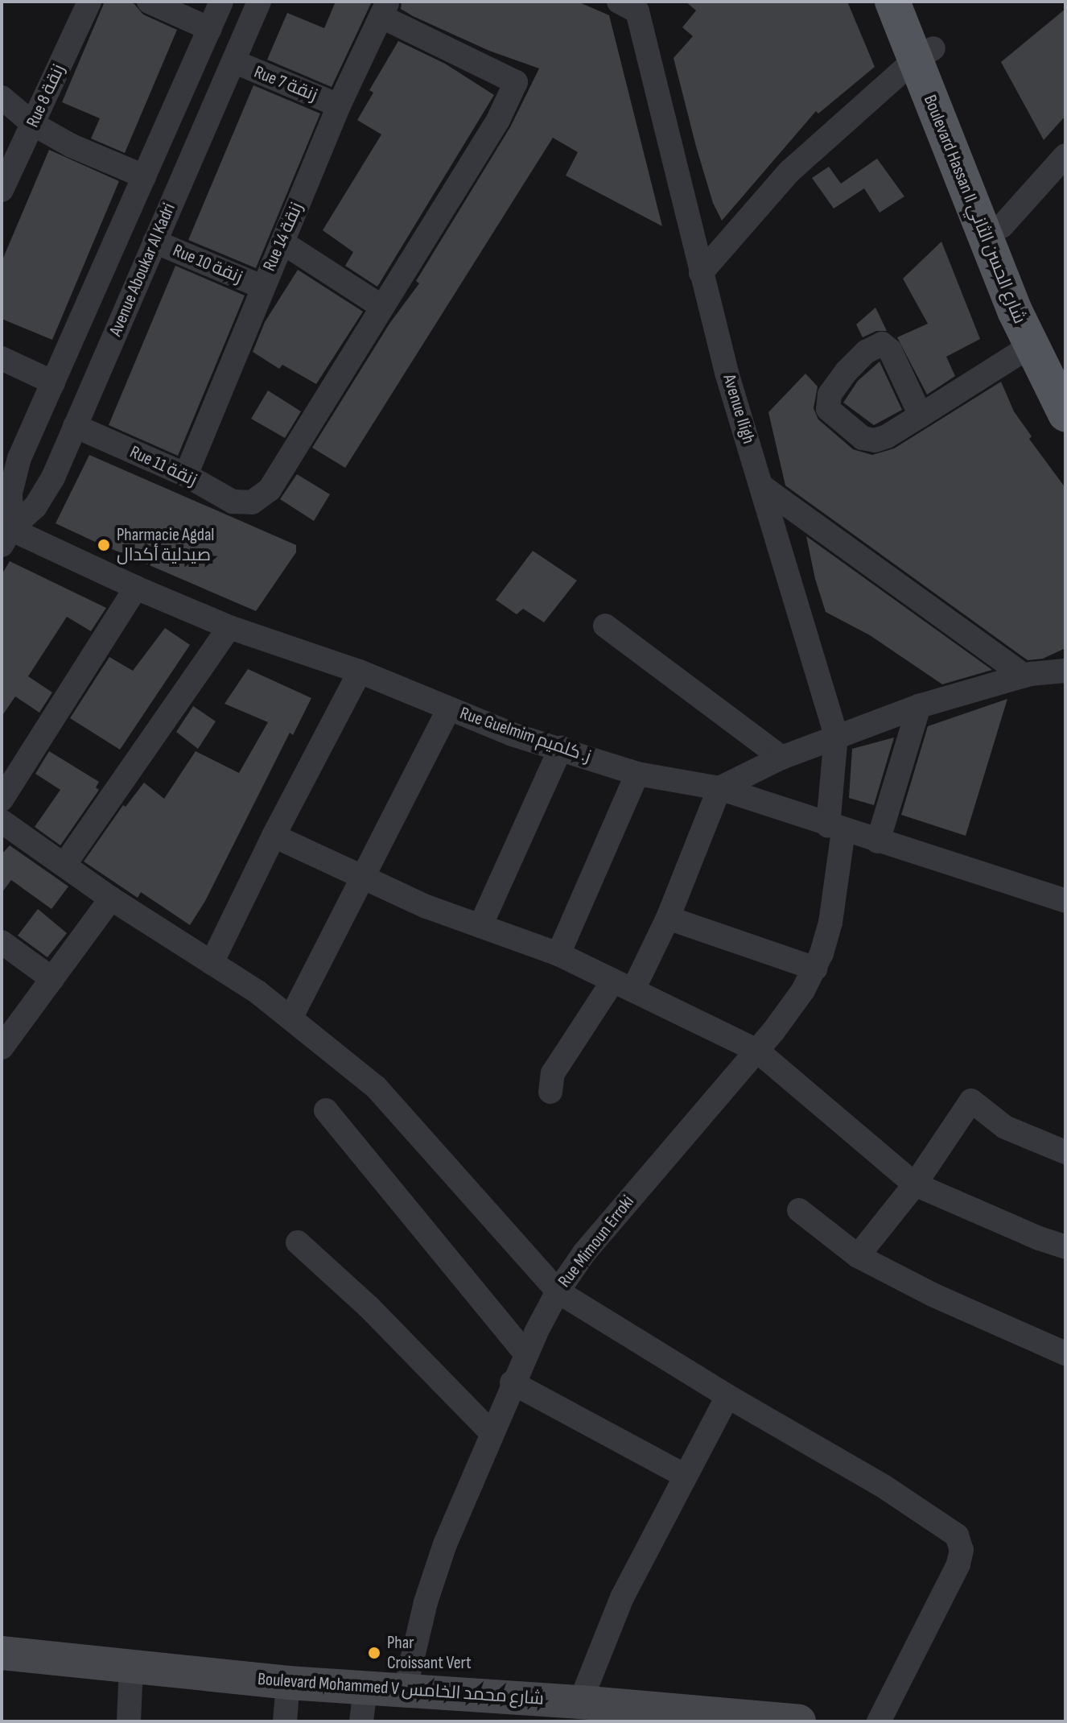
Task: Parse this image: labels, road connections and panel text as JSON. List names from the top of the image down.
{
  "streets": {
    "main road": ["Boulevard Hassan II شارع الحسن الثاني", "Boulevard Mohammed V شارع محمد الخامس"],
    "street": [
      "Rue 7 زنقة",
      "Rue 8 زنقة",
      "Rue 14 زنقة",
      "Rue 10 زنقة",
      "Avenue Aboukar Al Kadri",
      "Avenue Iligh",
      "Rue 11 زنقة",
      "Rue Guelmim ز. كلميم",
      "Rue Mimoun Erroki"
    ]
  },
  "crossings": [
    ["Rue 7 زنقة", "Rue 14 زنقة"],
    ["Rue 7 زنقة", "Avenue Aboukar Al Kadri"],
    ["Rue 14 زنقة", "Rue 10 زنقة"],
    ["Rue 14 زنقة", "Rue 11 زنقة"],
    ["Rue 10 زنقة", "Avenue Aboukar Al Kadri"],
    ["Avenue Aboukar Al Kadri", "Rue 11 زنقة"],
    ["Avenue Aboukar Al Kadri", "Rue Guelmim ز. كلميم"],
    ["Avenue Iligh", "Rue Guelmim ز. كلميم"],
    ["Avenue Iligh", "Rue Mimoun Erroki"],
    ["Rue Guelmim ز. كلميم", "Rue Mimoun Erroki"],
    ["Rue Mimoun Erroki", "Boulevard Mohammed V شارع محمد الخامس"]
  ],
  "places": ["Pharmacie Agdal صيدلية أكدال", "Phar Croissant Vert"]
}
